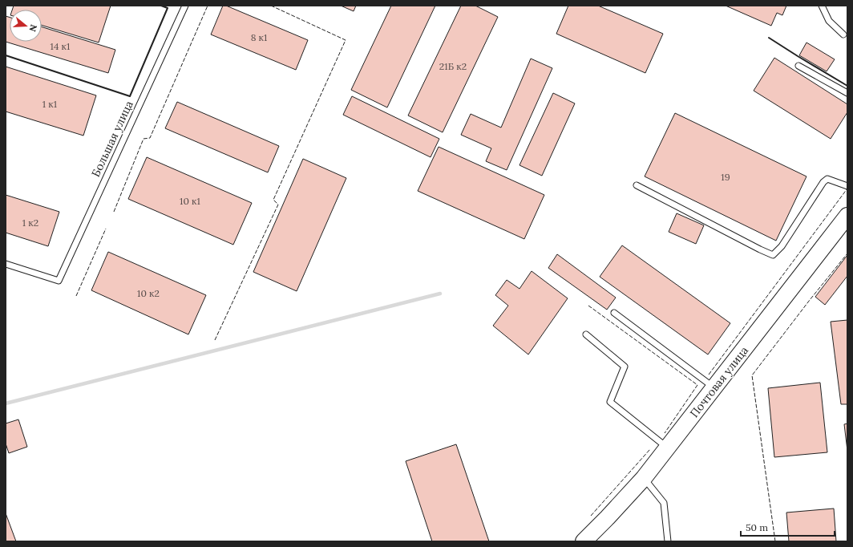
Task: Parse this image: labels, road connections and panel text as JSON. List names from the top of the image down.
{
  "streets": {
    "street": ["Почтовая улица"],
    "lane": ["Большая улица"]
  },
  "house_numbers": [
    "8 к1",
    "14 к1",
    "21Б к2",
    "1 к1",
    "19",
    "10 к1",
    "1 к2",
    "10 к2"
  ],
  "scale_bar": "50 m",
  "north": "right"
}
